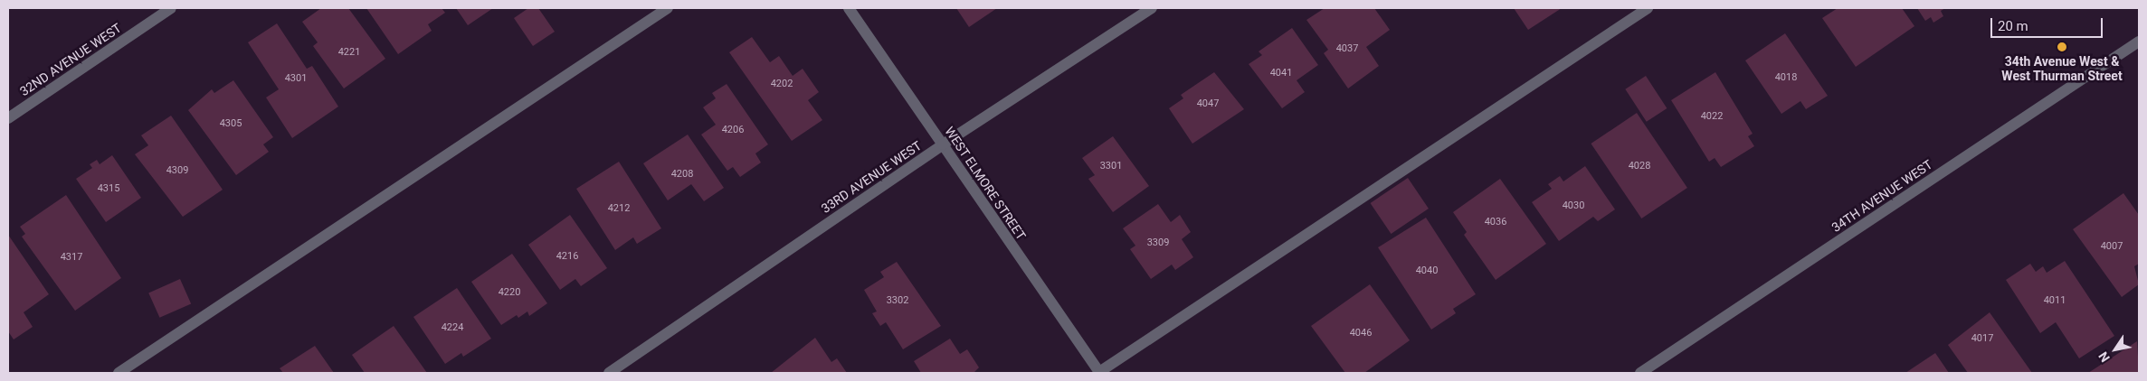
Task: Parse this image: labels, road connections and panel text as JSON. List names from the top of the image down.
{
  "streets": {
    "street": [
      "32ND AVENUE WEST",
      "33RD AVENUE WEST",
      "WEST ELMORE STREET",
      "34TH AVENUE WEST"
    ]
  },
  "crossings": [
    ["33RD AVENUE WEST", "WEST ELMORE STREET"]
  ],
  "places": ["34th Avenue West & West Thurman Street"],
  "house_numbers": [
    "4037",
    "4221",
    "4041",
    "4018",
    "4301",
    "4202",
    "4047",
    "4022",
    "4305",
    "4206",
    "3301",
    "4028",
    "4309",
    "4208",
    "4315",
    "4030",
    "4212",
    "4036",
    "3309",
    "4007",
    "4216",
    "4317",
    "4040",
    "4220",
    "3302",
    "4011",
    "4224",
    "4046",
    "4017"
  ],
  "scale_bar": "20 m",
  "north": "bottom left"
}
